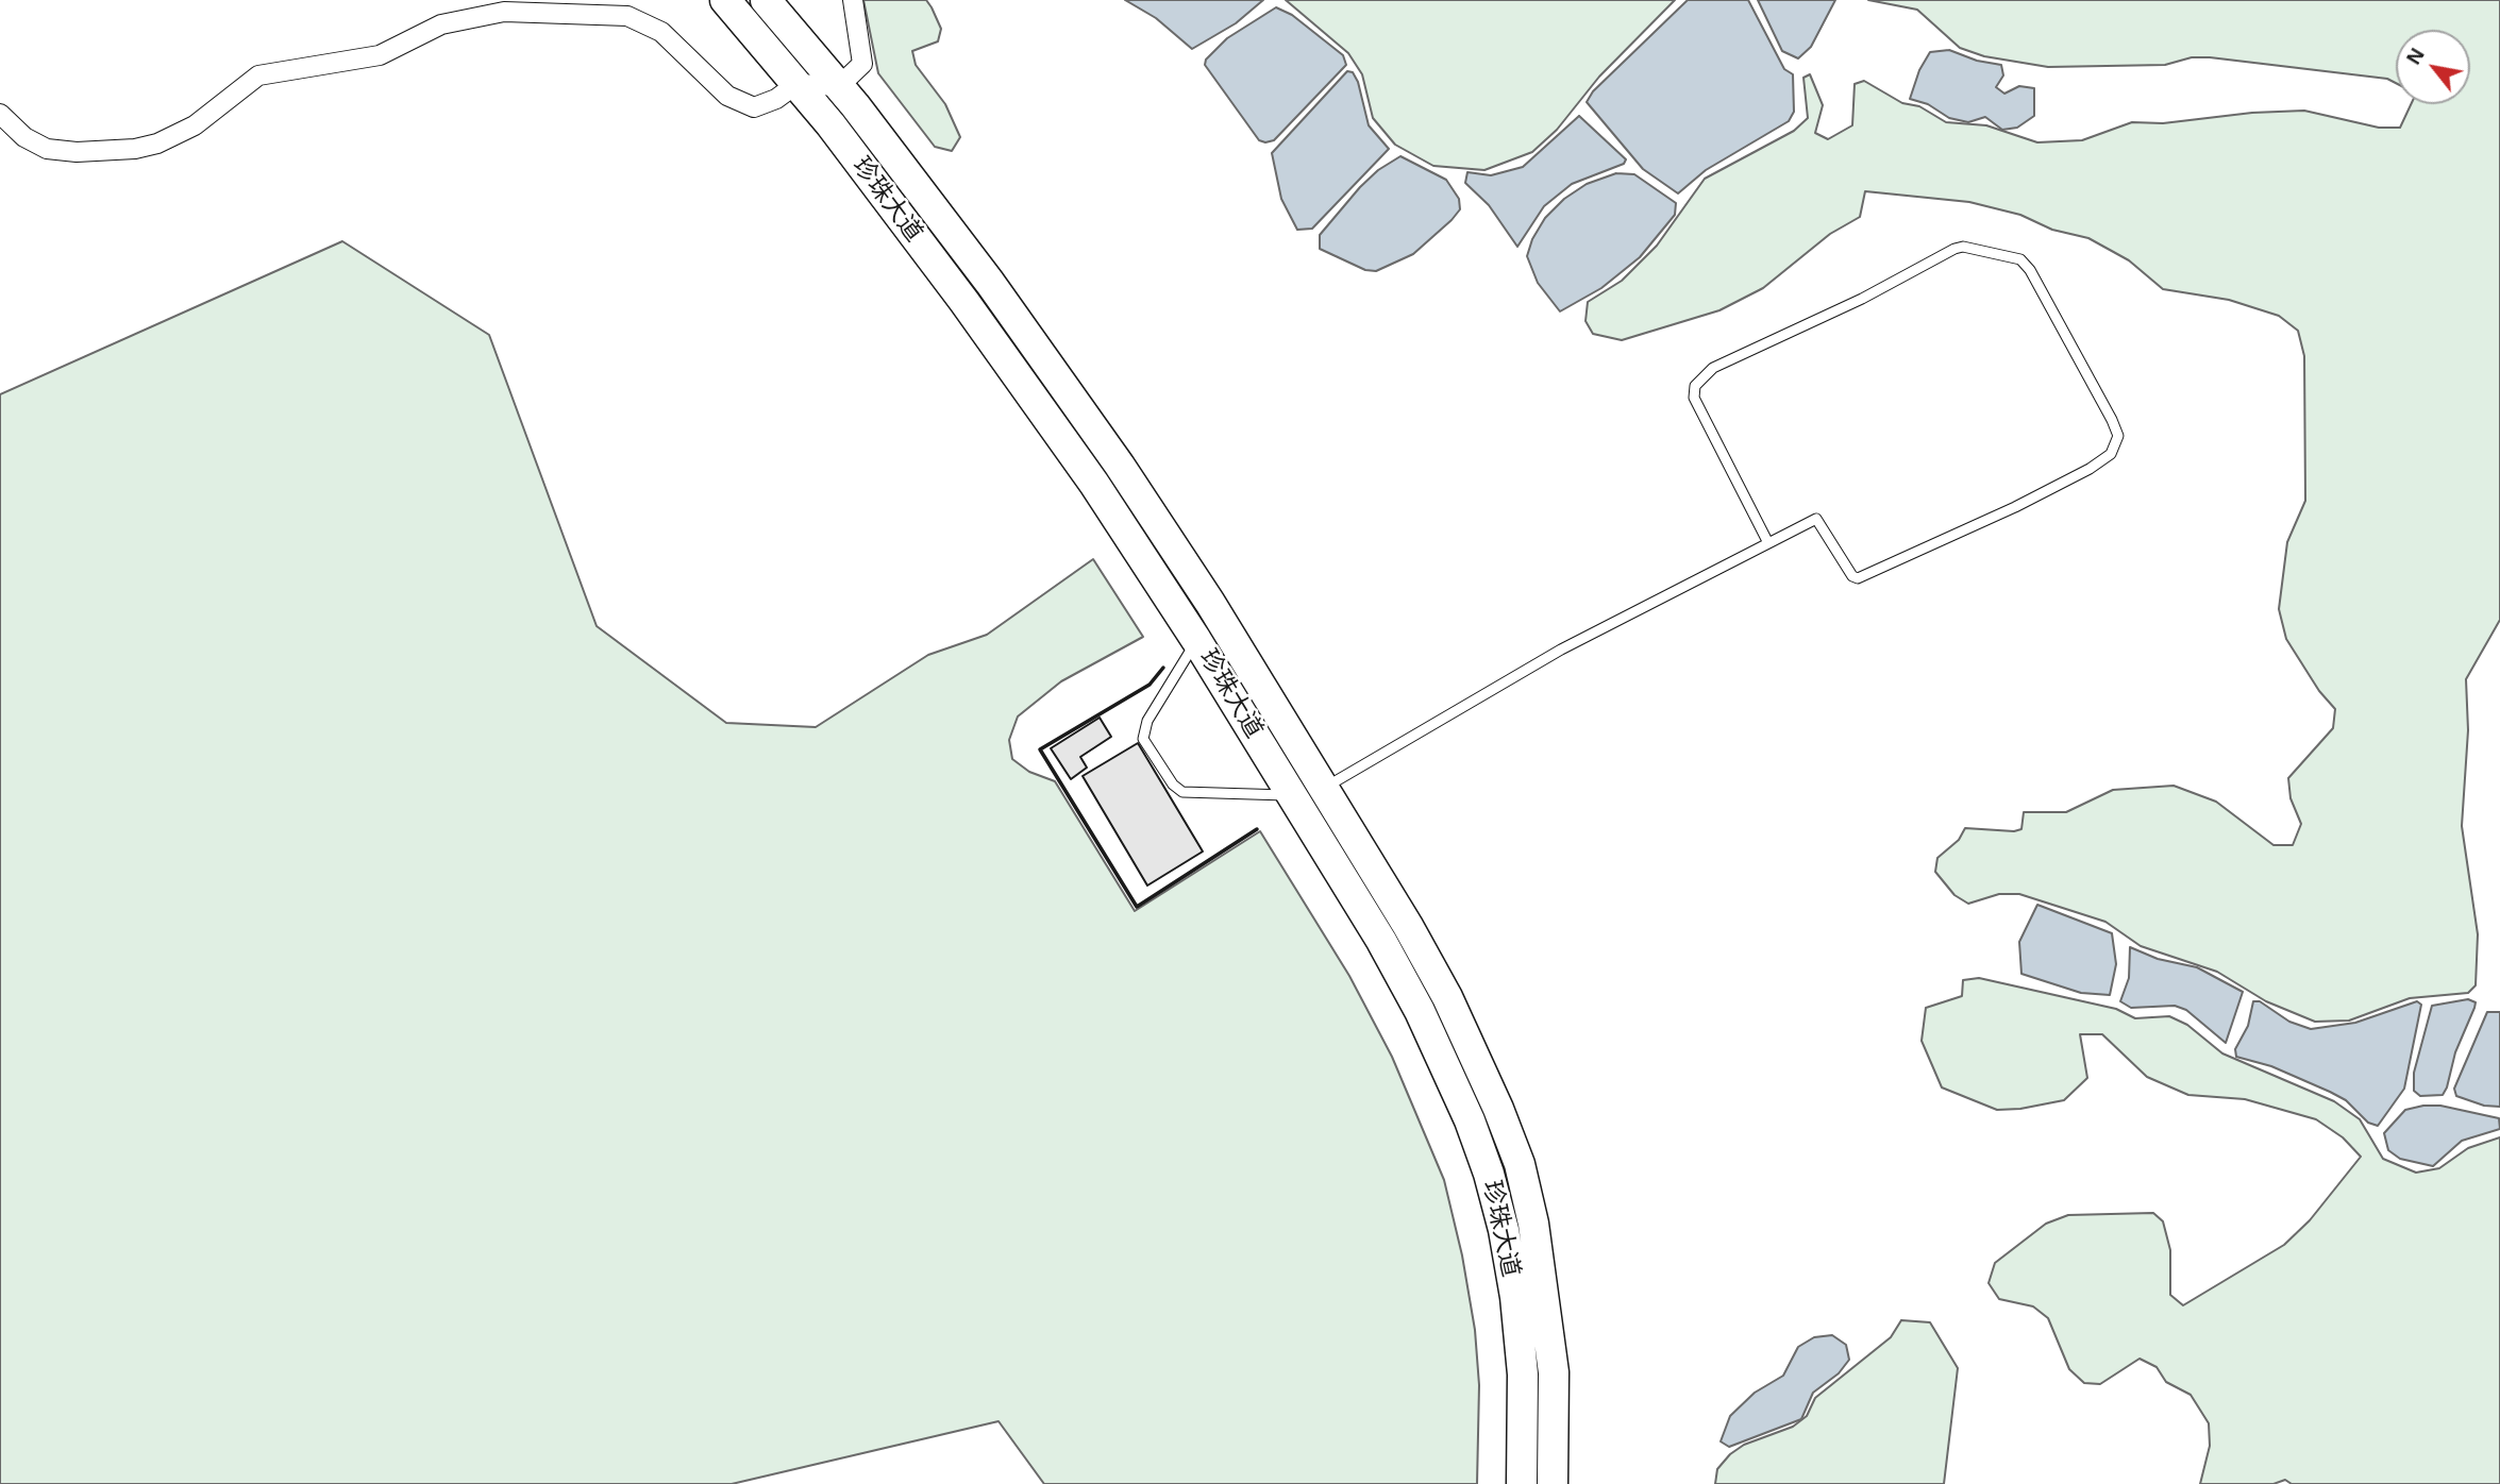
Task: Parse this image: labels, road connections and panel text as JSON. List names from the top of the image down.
{
  "streets": {
    "highway": ["珍珠大道"]
  },
  "north": "top left"
}
